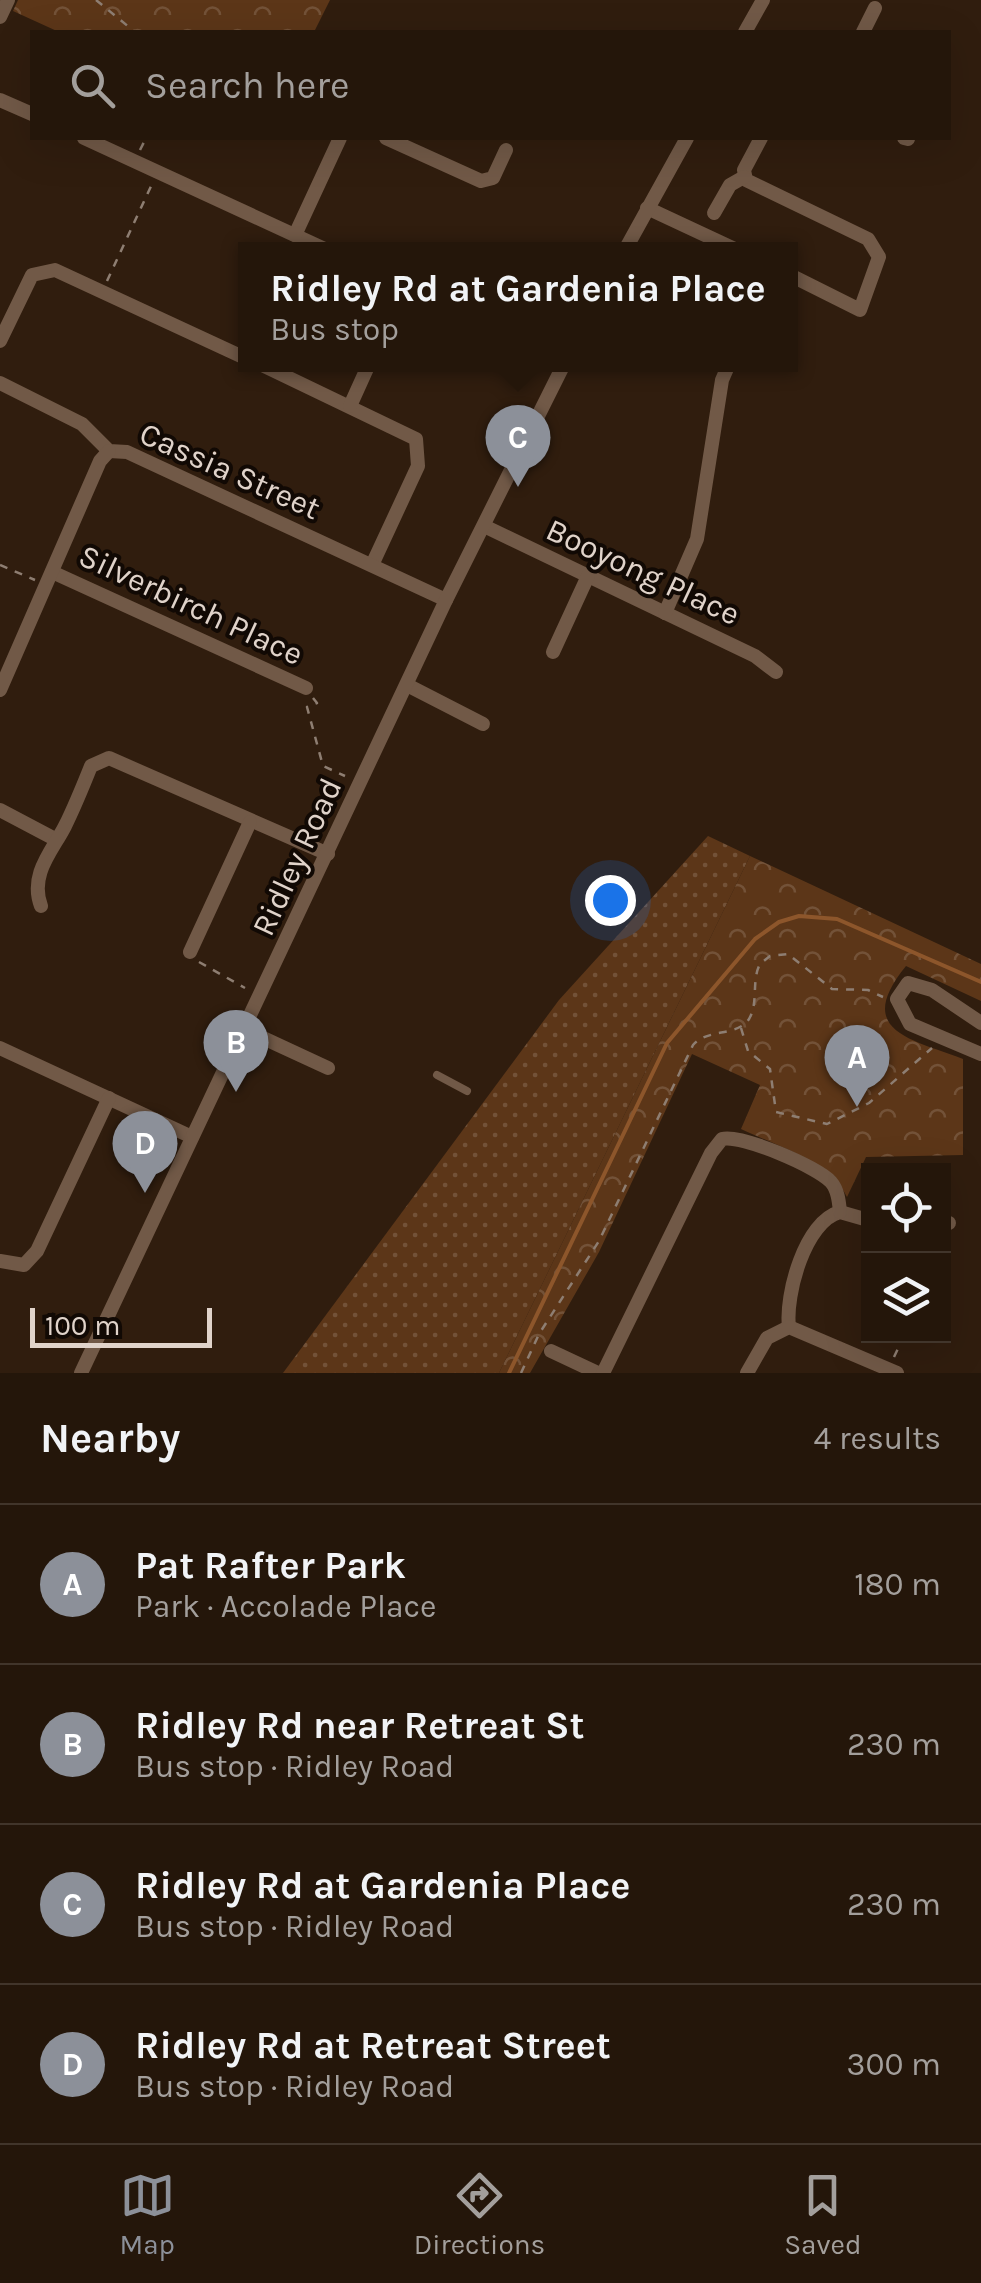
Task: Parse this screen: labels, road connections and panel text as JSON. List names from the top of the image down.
{
  "streets": {
    "street": [
      "Cassia Street",
      "Booyong Place",
      "Silverbirch Place",
      "Ridley Road"
    ]
  },
  "crossings": [
    ["Cassia Street", "Ridley Road"],
    ["Booyong Place", "Ridley Road"]
  ],
  "scale_bar": "100 m",
  "page": {
    "search": "Search here",
    "popup": ["Ridley Rd at Gardenia Place", "Bus stop"],
    "pins": [
      "C",
      "B",
      "A",
      "D"
    ],
    "scale": "100 m",
    "heading": ["Nearby", "4 results"],
    "list": [
      {
        "mark": "A",
        "name": "Pat Rafter Park",
        "note": "Park · Accolade Place",
        "value": "180 m"
      },
      {
        "mark": "B",
        "name": "Ridley Rd near Retreat St",
        "note": "Bus stop · Ridley Road",
        "value": "230 m"
      },
      {
        "mark": "C",
        "name": "Ridley Rd at Gardenia Place",
        "note": "Bus stop · Ridley Road",
        "value": "230 m"
      },
      {
        "mark": "D",
        "name": "Ridley Rd at Retreat Street",
        "note": "Bus stop · Ridley Road",
        "value": "300 m"
      }
    ],
    "nav": ["Map", "Directions", "Saved"]
  }
}
